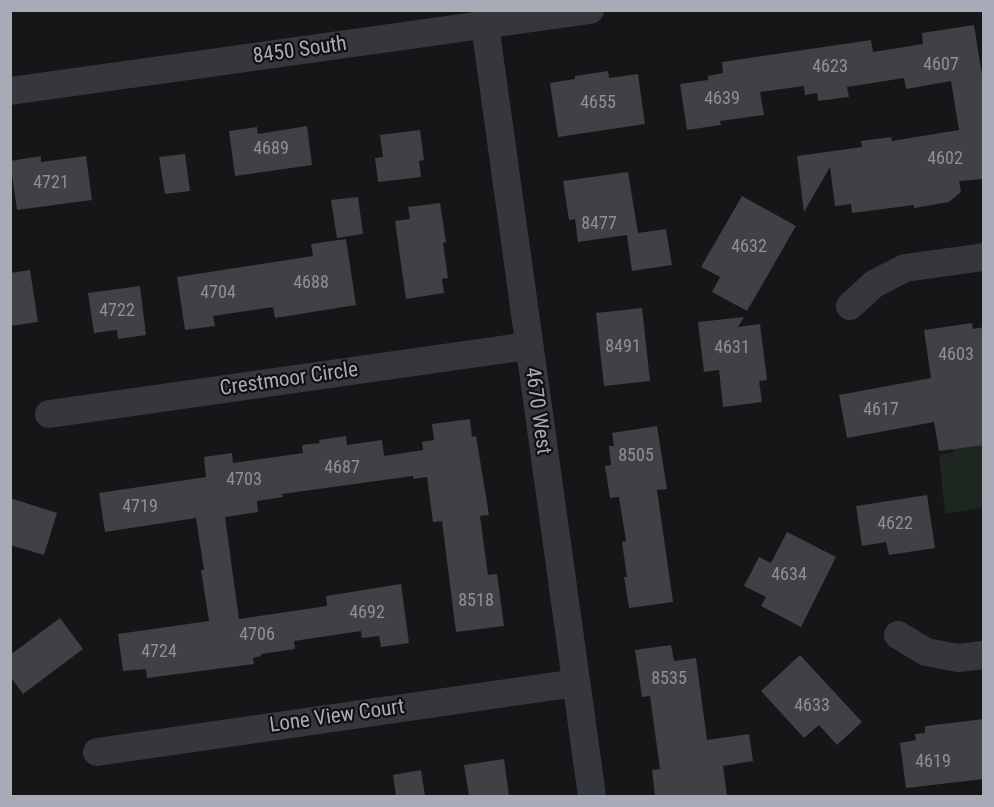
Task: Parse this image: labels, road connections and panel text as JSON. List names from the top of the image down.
{
  "streets": {
    "street": [
      "8450 South",
      "Crestmoor Circle",
      "4670 West",
      "Lone View Court"
    ]
  },
  "crossings": [
    ["8450 South", "4670 West"],
    ["Crestmoor Circle", "4670 West"],
    ["4670 West", "Lone View Court"]
  ],
  "house_numbers": [
    "4607",
    "4623",
    "4639",
    "4655",
    "4689",
    "4602",
    "4721",
    "8477",
    "4632",
    "4688",
    "4704",
    "4722",
    "8491",
    "4631",
    "4603",
    "4617",
    "8505",
    "4687",
    "4703",
    "4719",
    "4622",
    "4634",
    "8518",
    "4692",
    "4706",
    "4724",
    "8535",
    "4633",
    "4619"
  ]
}
